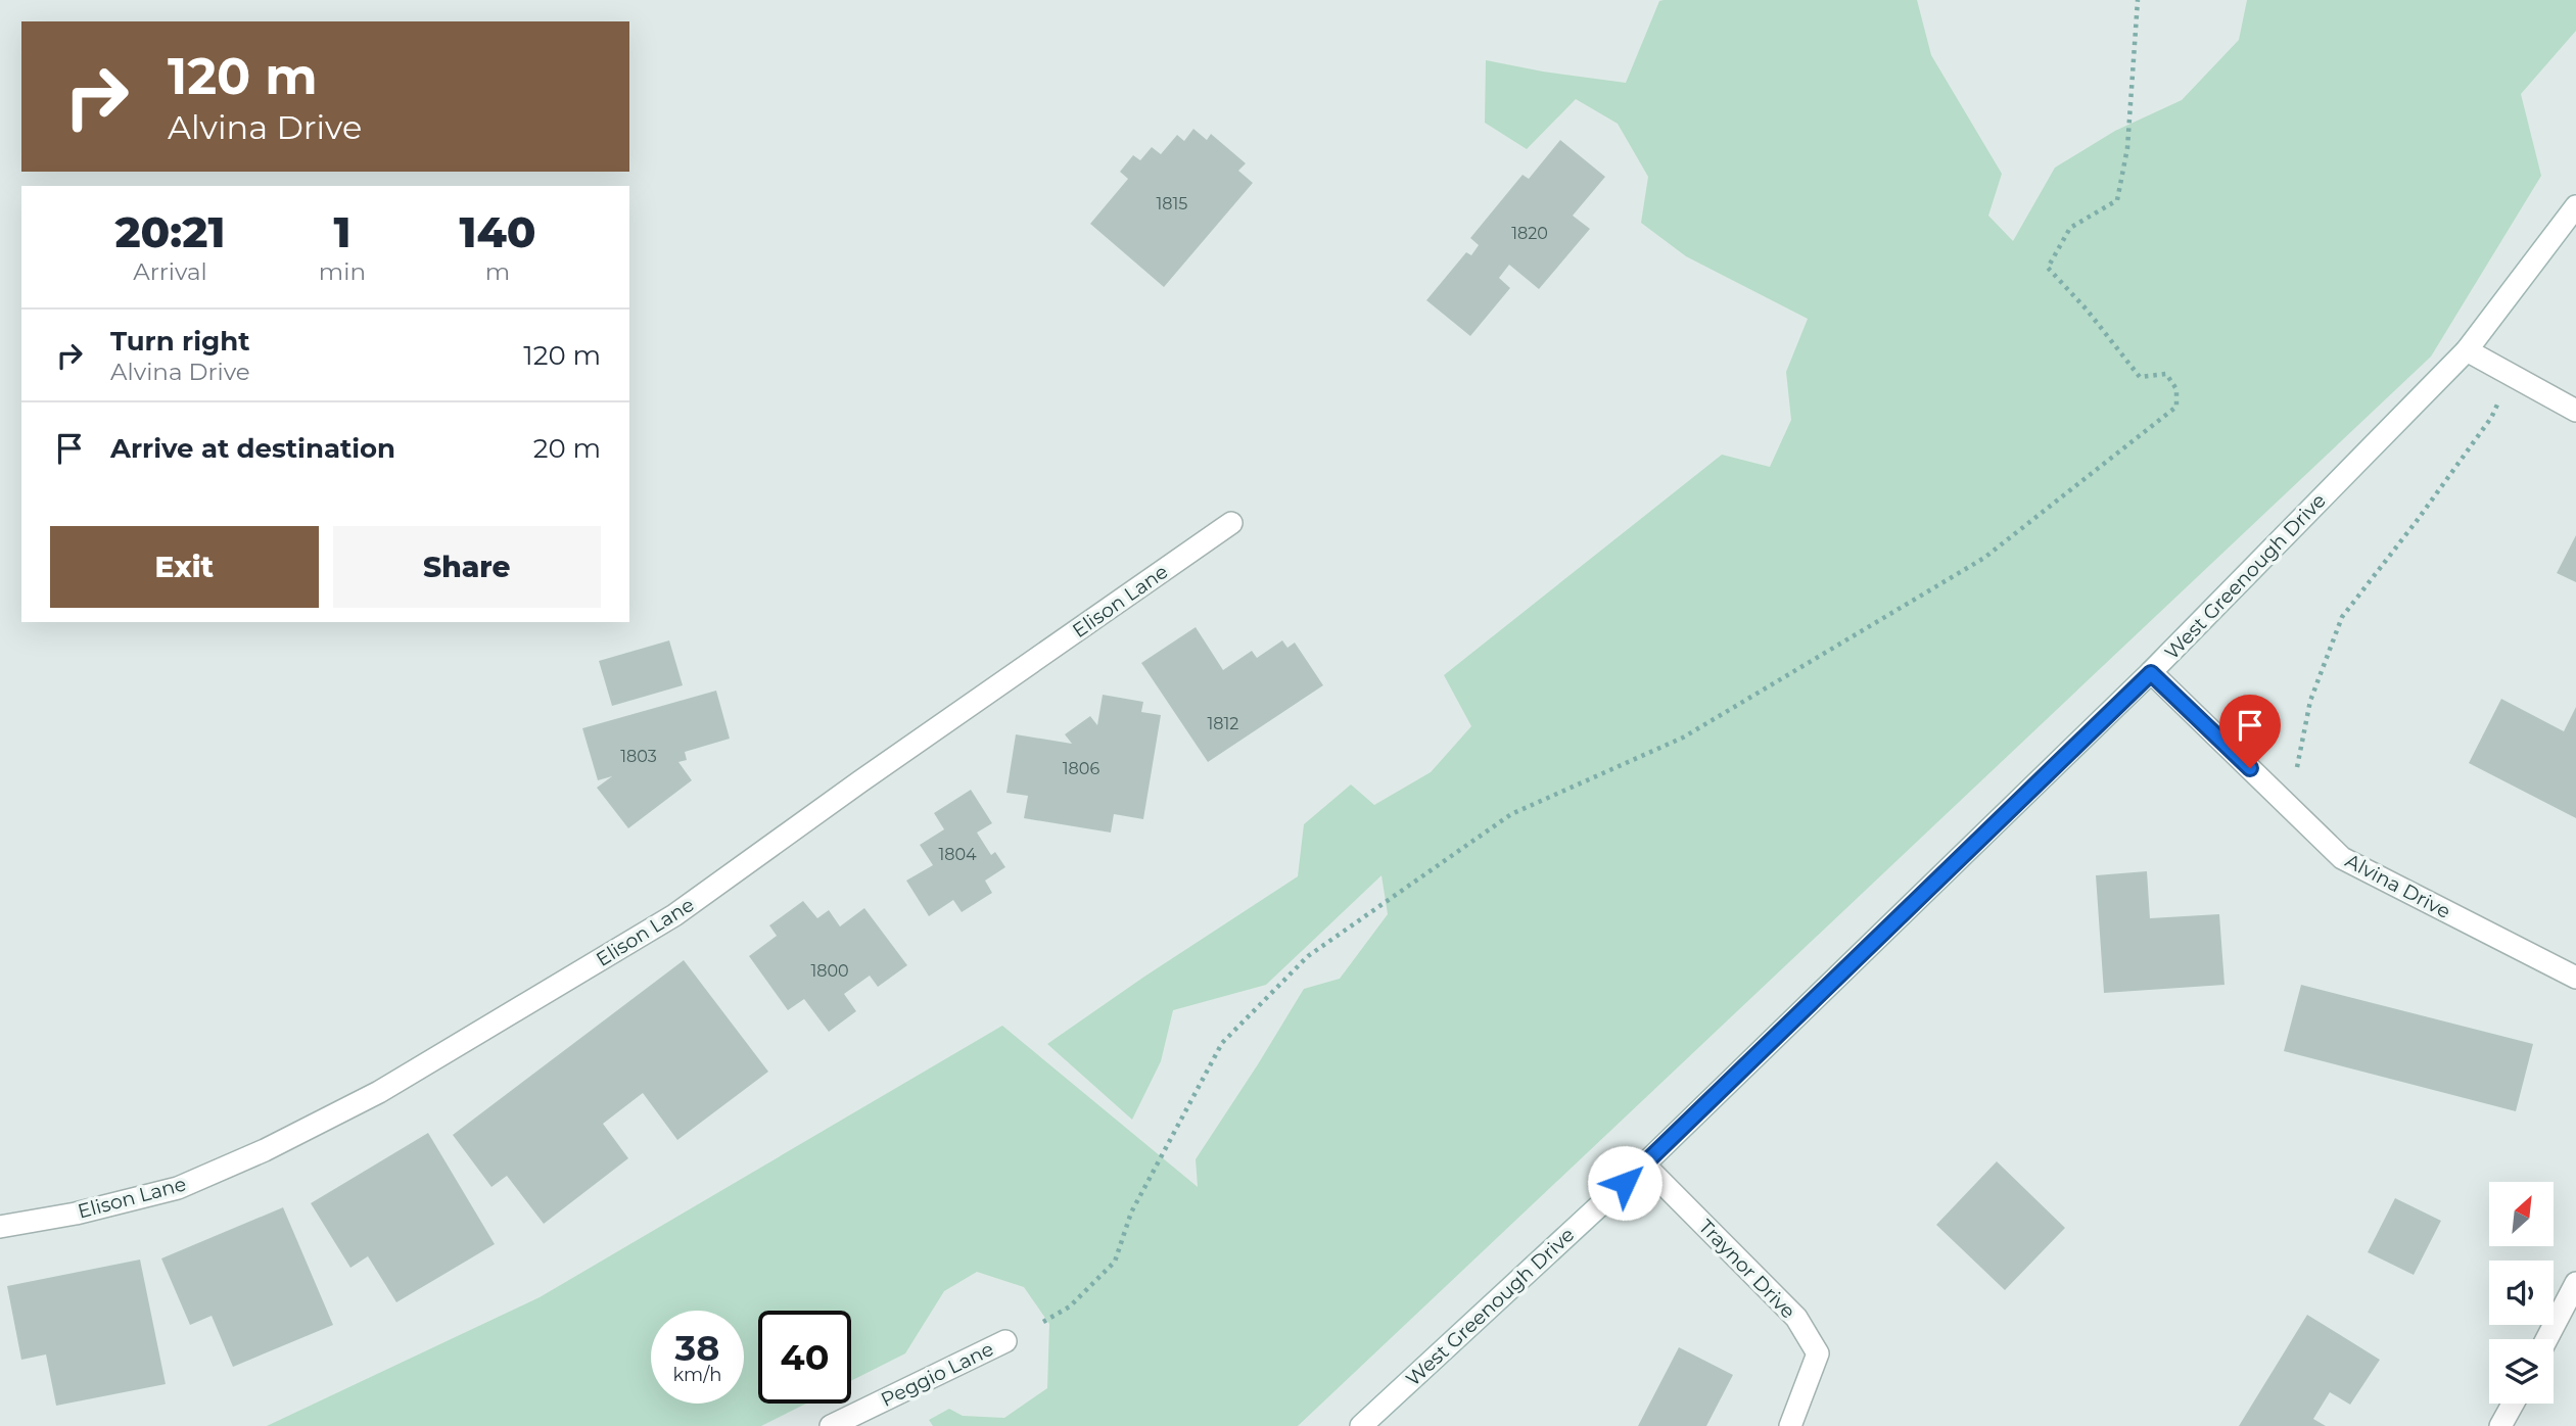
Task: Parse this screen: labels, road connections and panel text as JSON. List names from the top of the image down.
{
  "streets": {
    "street": [
      "West Greenough Drive",
      "Elison Lane",
      "Alvina Drive",
      "Traynor Drive",
      "Peggio Lane"
    ]
  },
  "crossings": [
    ["West Greenough Drive", "Alvina Drive"],
    ["West Greenough Drive", "Traynor Drive"]
  ],
  "house_numbers": [
    "1815",
    "1820",
    "1812",
    "1803",
    "1806",
    "1804",
    "1800"
  ],
  "north": "top right",
  "page": {
    "turn": ["120 m", "Alvina Drive"],
    "eta": [
      "20:21",
      "Arrival",
      "1",
      "min",
      "140",
      "m"
    ],
    "list": [
      {
        "name": "Turn right",
        "note": "Alvina Drive",
        "value": "120 m"
      },
      {
        "name": "Arrive at destination",
        "value": "20 m"
      }
    ],
    "buttons": ["Exit", "Share"],
    "speed": "38 km/h",
    "limit": "40"
  }
}
